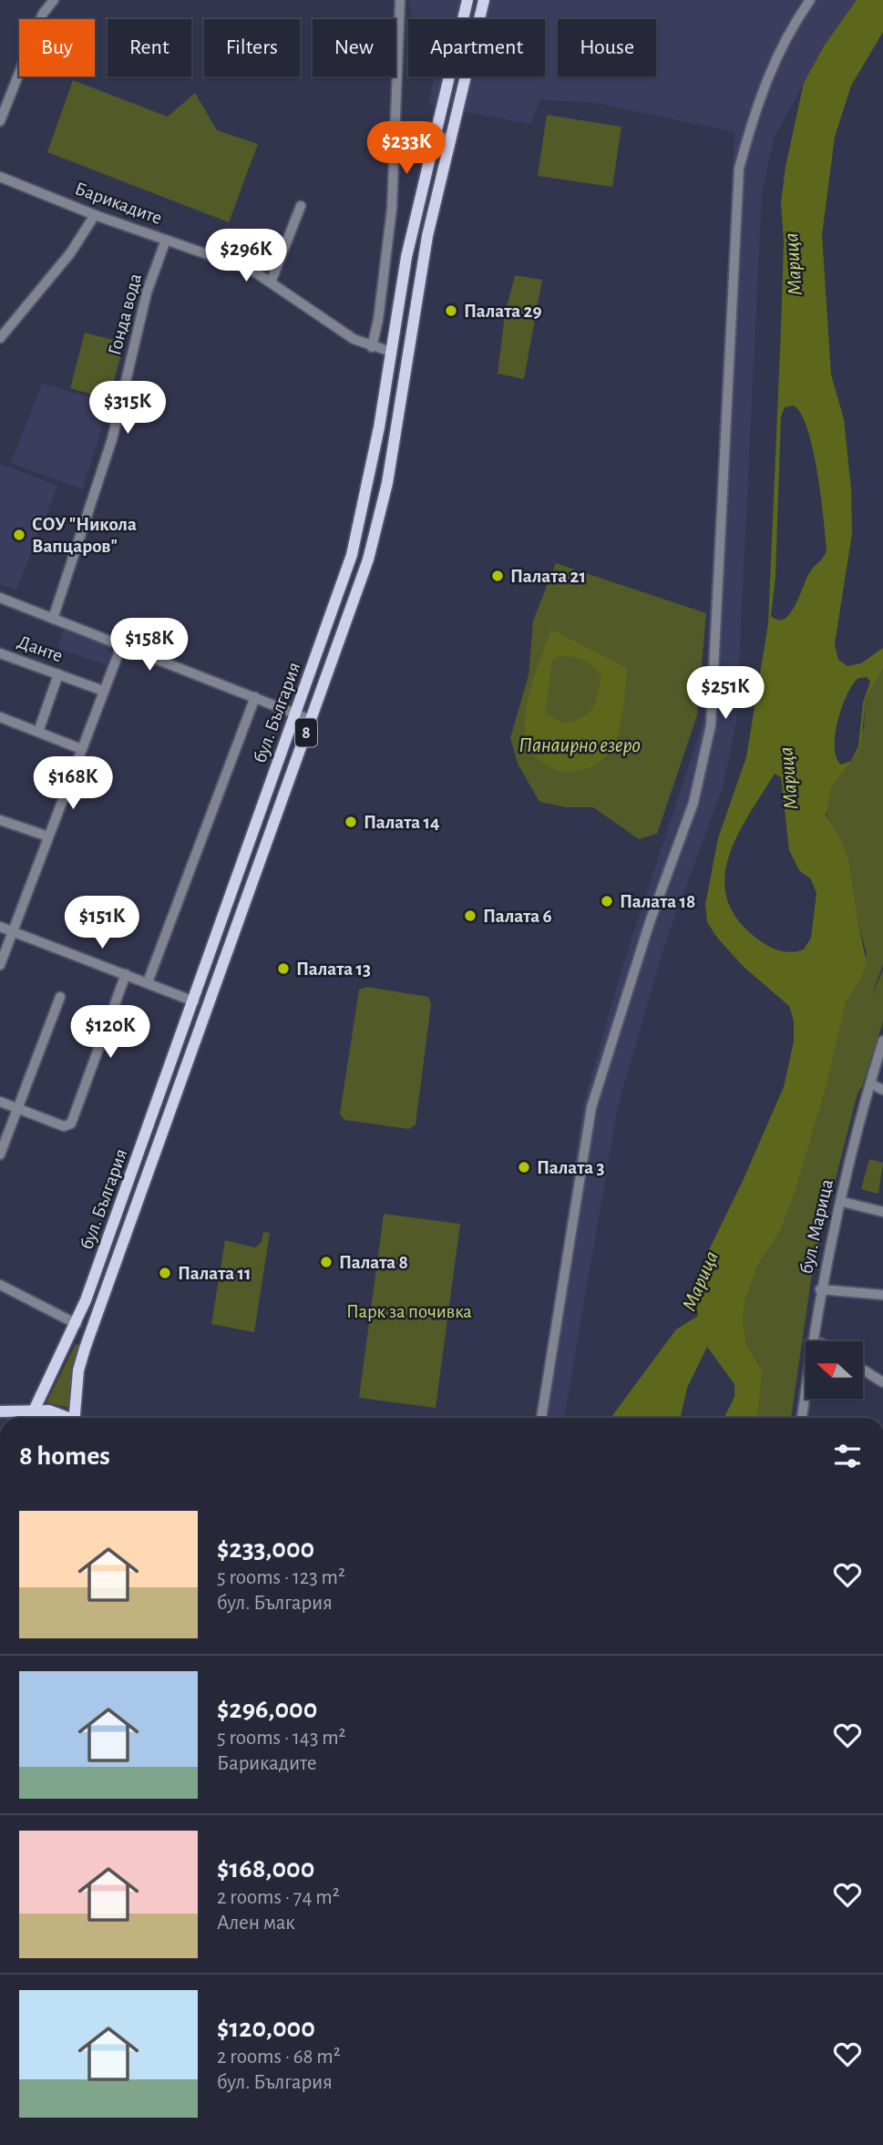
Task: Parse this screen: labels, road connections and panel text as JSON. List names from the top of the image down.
{
  "streets": {
    "main road": ["бул. България", "8"],
    "street": [
      "Барикадите",
      "Гонда вода",
      "Данте",
      "бул. Марица"
    ]
  },
  "crossings": [
    ["Барикадите", "Гонда вода"],
    ["Барикадите", "бул. България"],
    ["бул. България", "8"]
  ],
  "water": ["Марица", "Панаирно езеро"],
  "parks": ["Парк за почивка"],
  "places": [
    "Палата 29",
    "СОУ \"Никола Вапцаров\"",
    "Палата 21",
    "Палата 14",
    "Палата 18",
    "Палата 6",
    "Палата 13",
    "Палата 3",
    "Палата 8",
    "Палата 11"
  ],
  "north": "left",
  "page": {
    "chip": [
      "Buy",
      "Rent",
      "Filters",
      "New",
      "Apartment",
      "House"
    ],
    "price": [
      "$233K",
      "$296K",
      "$315K",
      "$158K",
      "$251K",
      "$168K",
      "$151K",
      "$120K"
    ],
    "heading": "8 homes",
    "list": [
      {
        "name": "$233,000",
        "note": "5 rooms · 123 m² · бул. България"
      },
      {
        "name": "$296,000",
        "note": "5 rooms · 143 m² · Барикадите"
      },
      {
        "name": "$168,000",
        "note": "2 rooms · 74 m² · Ален мак"
      },
      {
        "name": "$120,000",
        "note": "2 rooms · 68 m² · бул. България"
      }
    ]
  }
}
